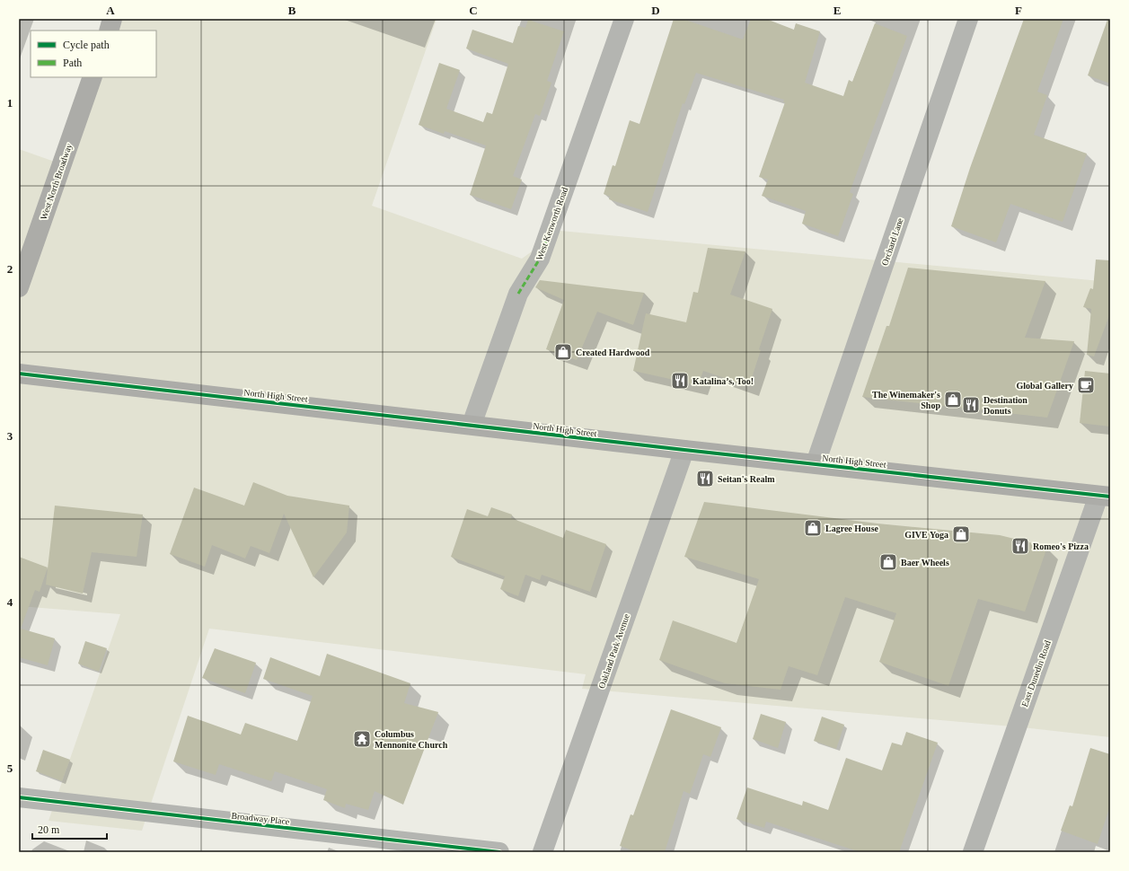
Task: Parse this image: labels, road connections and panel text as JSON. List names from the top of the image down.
{
  "streets": {
    "main road": ["West North Broadway", "North High Street"],
    "street": [
      "West Kenworth Road",
      "Orchard Lane",
      "Oakland Park Avenue",
      "East Dunedin Road",
      "Broadway Place"
    ]
  },
  "crossings": [
    ["West Kenworth Road", "North High Street"],
    ["Orchard Lane", "North High Street"],
    ["North High Street", "Oakland Park Avenue"],
    ["North High Street", "East Dunedin Road"]
  ],
  "places": {
    "shop": [
      "Created Hardwood",
      "The Winemaker's Shop",
      "Lagree House",
      "GIVE Yoga",
      "Baer Wheels"
    ],
    "restaurant": [
      "Katalina’s, Too!",
      "Destination Donuts",
      "Seitan's Realm",
      "Romeo's Pizza"
    ],
    "cafe": ["Global Gallery"],
    "temple": ["Columbus Mennonite Church"]
  },
  "legend": ["Cycle path", "Path"],
  "scale_bar": "20 m",
  "grid": {
    "columns": [
      "A",
      "B",
      "C",
      "D",
      "E",
      "F"
    ],
    "rows": [
      "1",
      "2",
      "3",
      "4",
      "5"
    ]
  }
}
